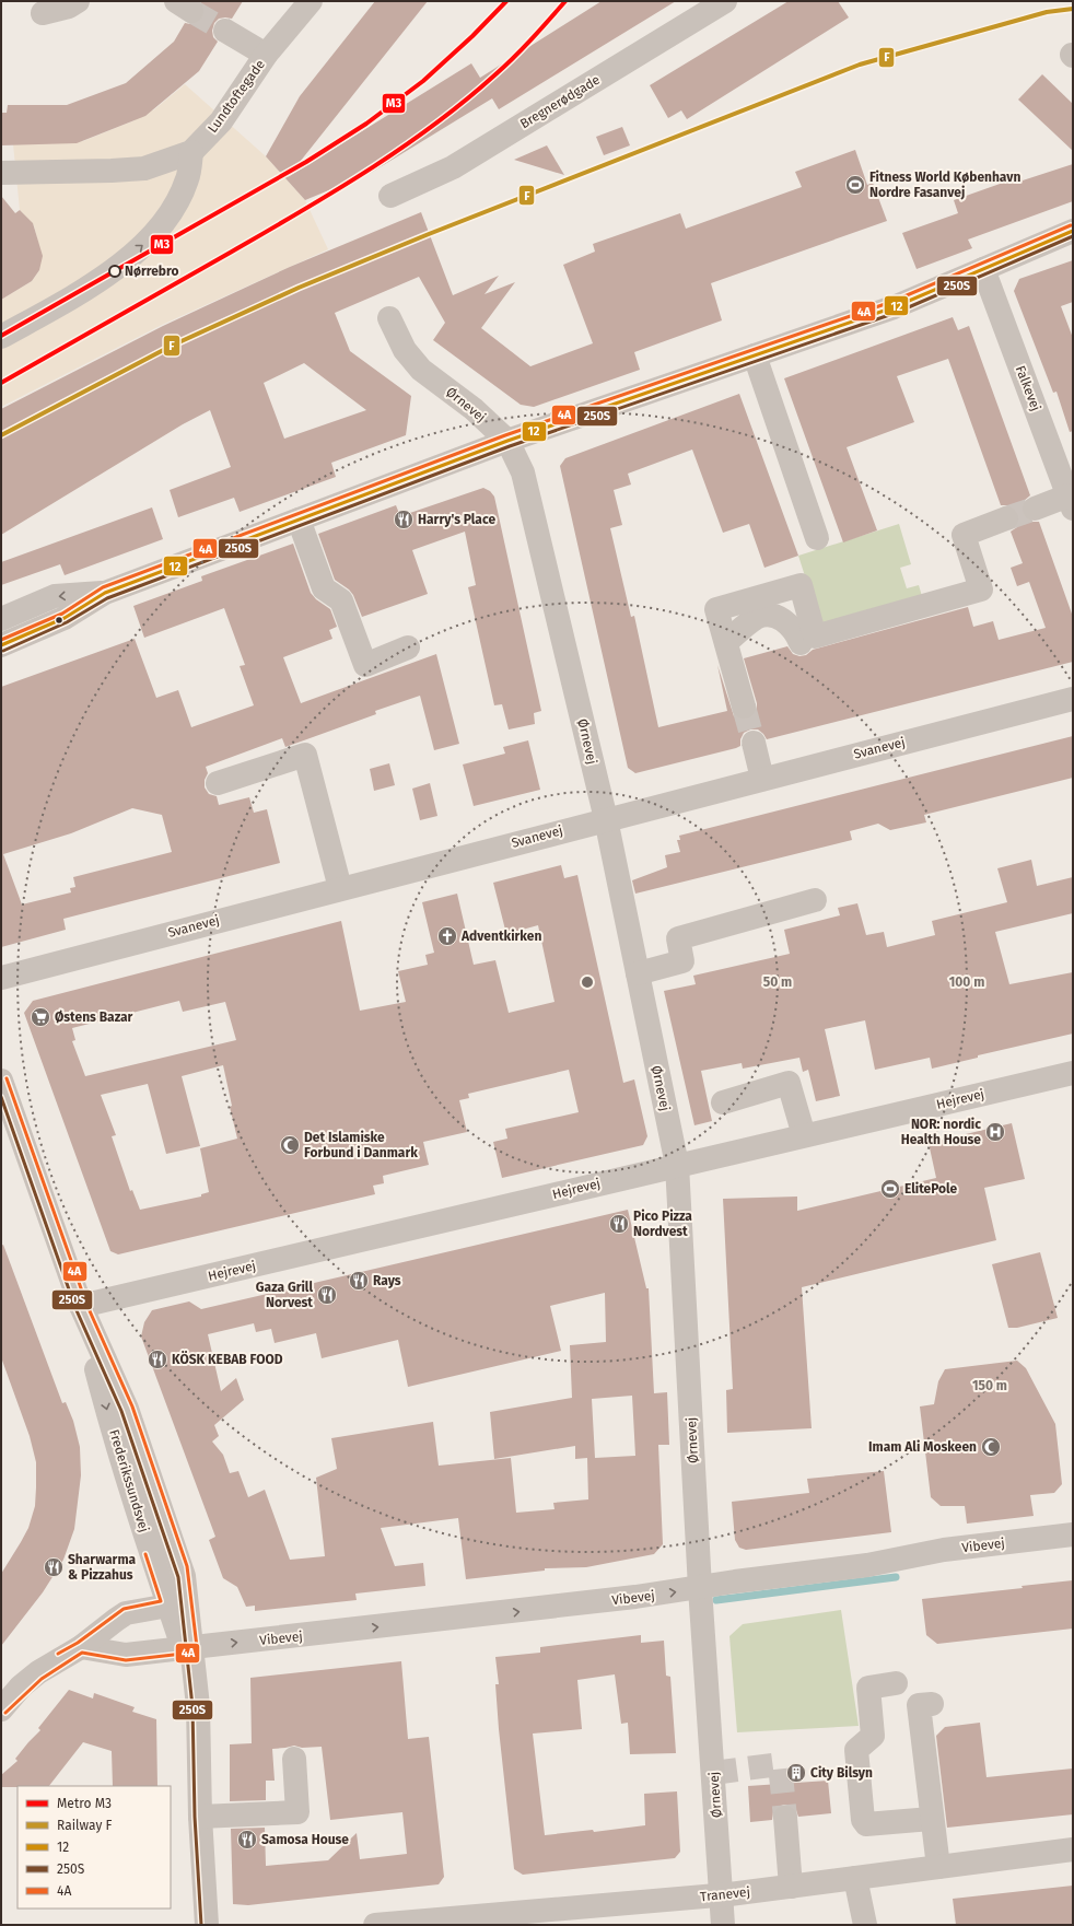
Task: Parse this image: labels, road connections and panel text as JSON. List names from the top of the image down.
{
  "streets": {
    "street": [
      "Lundtoftegade",
      "Bregnerødgade",
      "Falkevej",
      "Ørnevej",
      "Svanevej",
      "Hejrevej",
      "Frederikssundsvej",
      "Vibevej",
      "Tranevej"
    ]
  },
  "crossings": [
    ["Ørnevej", "Svanevej"],
    ["Ørnevej", "Hejrevej"],
    ["Ørnevej", "Vibevej"],
    ["Ørnevej", "Tranevej"],
    ["Hejrevej", "Frederikssundsvej"],
    ["Frederikssundsvej", "Vibevej"]
  ],
  "one_way": ["Vibevej"],
  "places": {
    "sports": ["Fitness World København Nordre Fasanvej", "ElitePole"],
    "other": ["Nørrebro"],
    "restaurant": [
      "Harry's Place",
      "Pico Pizza Nordvest",
      "Rays",
      "Gaza Grill Norvest",
      "KÖSK KEBAB FOOD",
      "Sharwarma & Pizzahus",
      "Samosa House"
    ],
    "church": ["Adventkirken"],
    "supermarket": ["Østens Bazar"],
    "hospital": ["NOR: nordic Health House"],
    "mosque": ["Det Islamiske Forbund i Danmark", "Imam Ali Moskeen"],
    "building": ["City Bilsyn"]
  },
  "lines": [
    "metro line M3",
    "rail line F",
    "transit line 4A",
    "transit line 12",
    "transit line 250S"
  ],
  "legend": [
    "Metro M3",
    "Railway F",
    "12",
    "250S",
    "4A"
  ],
  "rings": ["50 m", "100 m", "150 m"]
}
